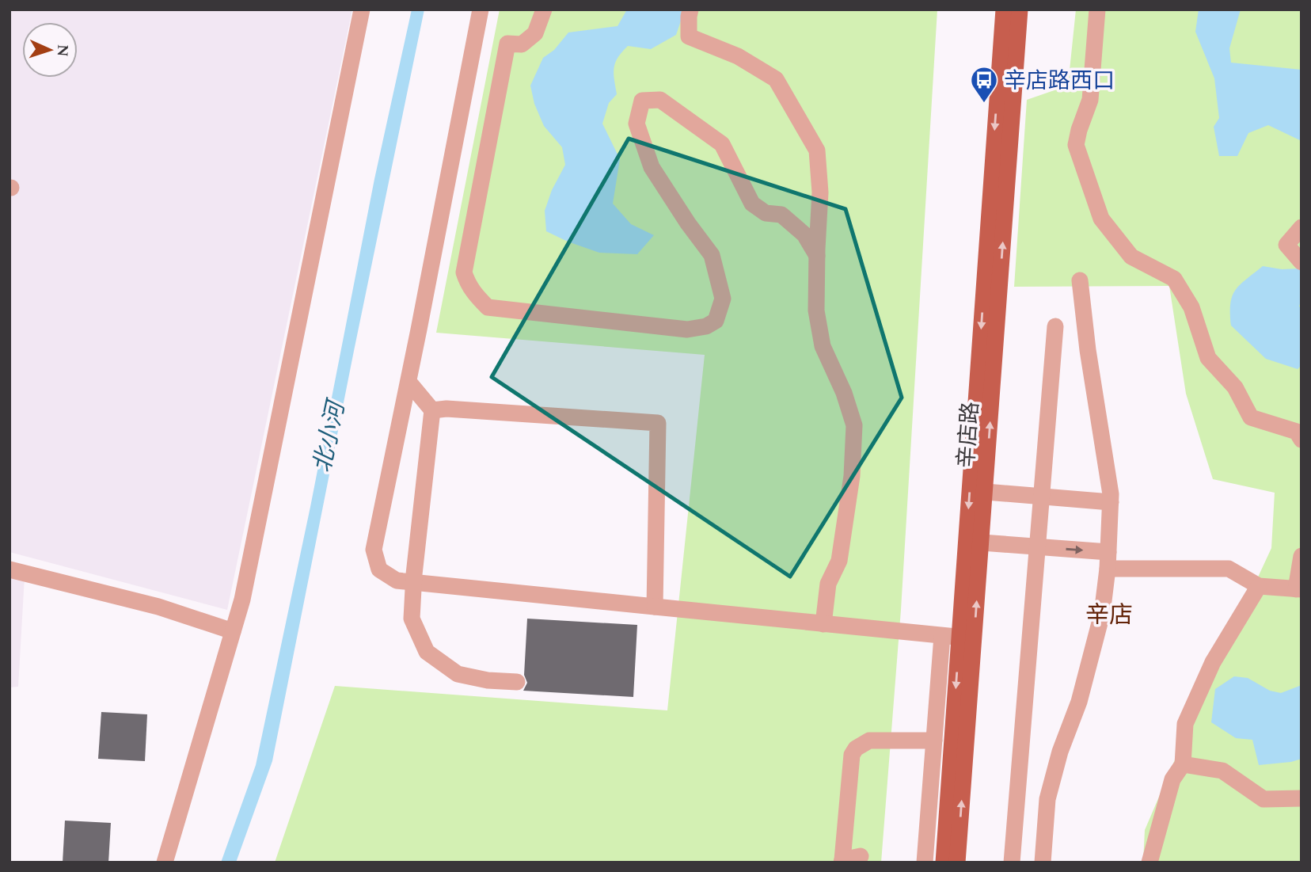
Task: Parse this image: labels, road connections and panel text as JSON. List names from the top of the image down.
{
  "streets": {
    "main road": ["辛店路"]
  },
  "districts": ["辛店"],
  "water": ["北小河"],
  "places": {
    "bus stop": ["辛店路西口"]
  },
  "north": "right"
}
